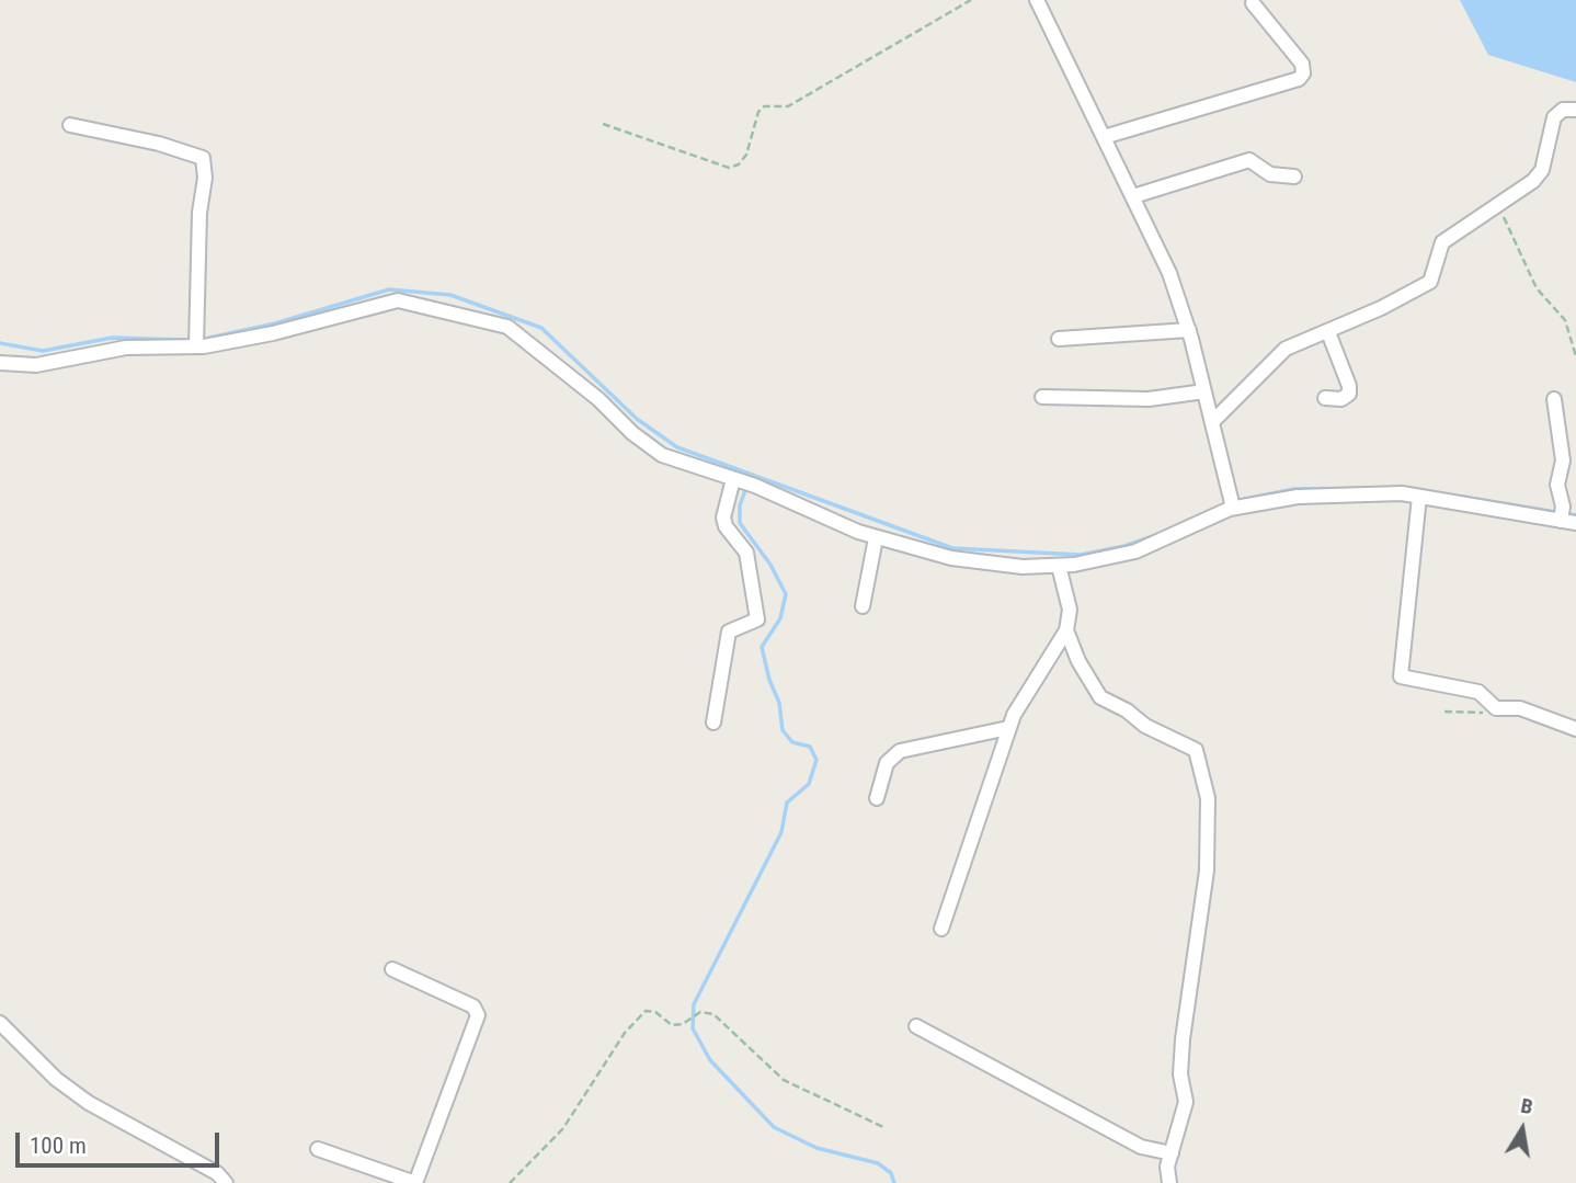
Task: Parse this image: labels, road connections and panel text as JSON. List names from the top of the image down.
{
  "scale_bar": "100 m",
  "north": "top"
}
